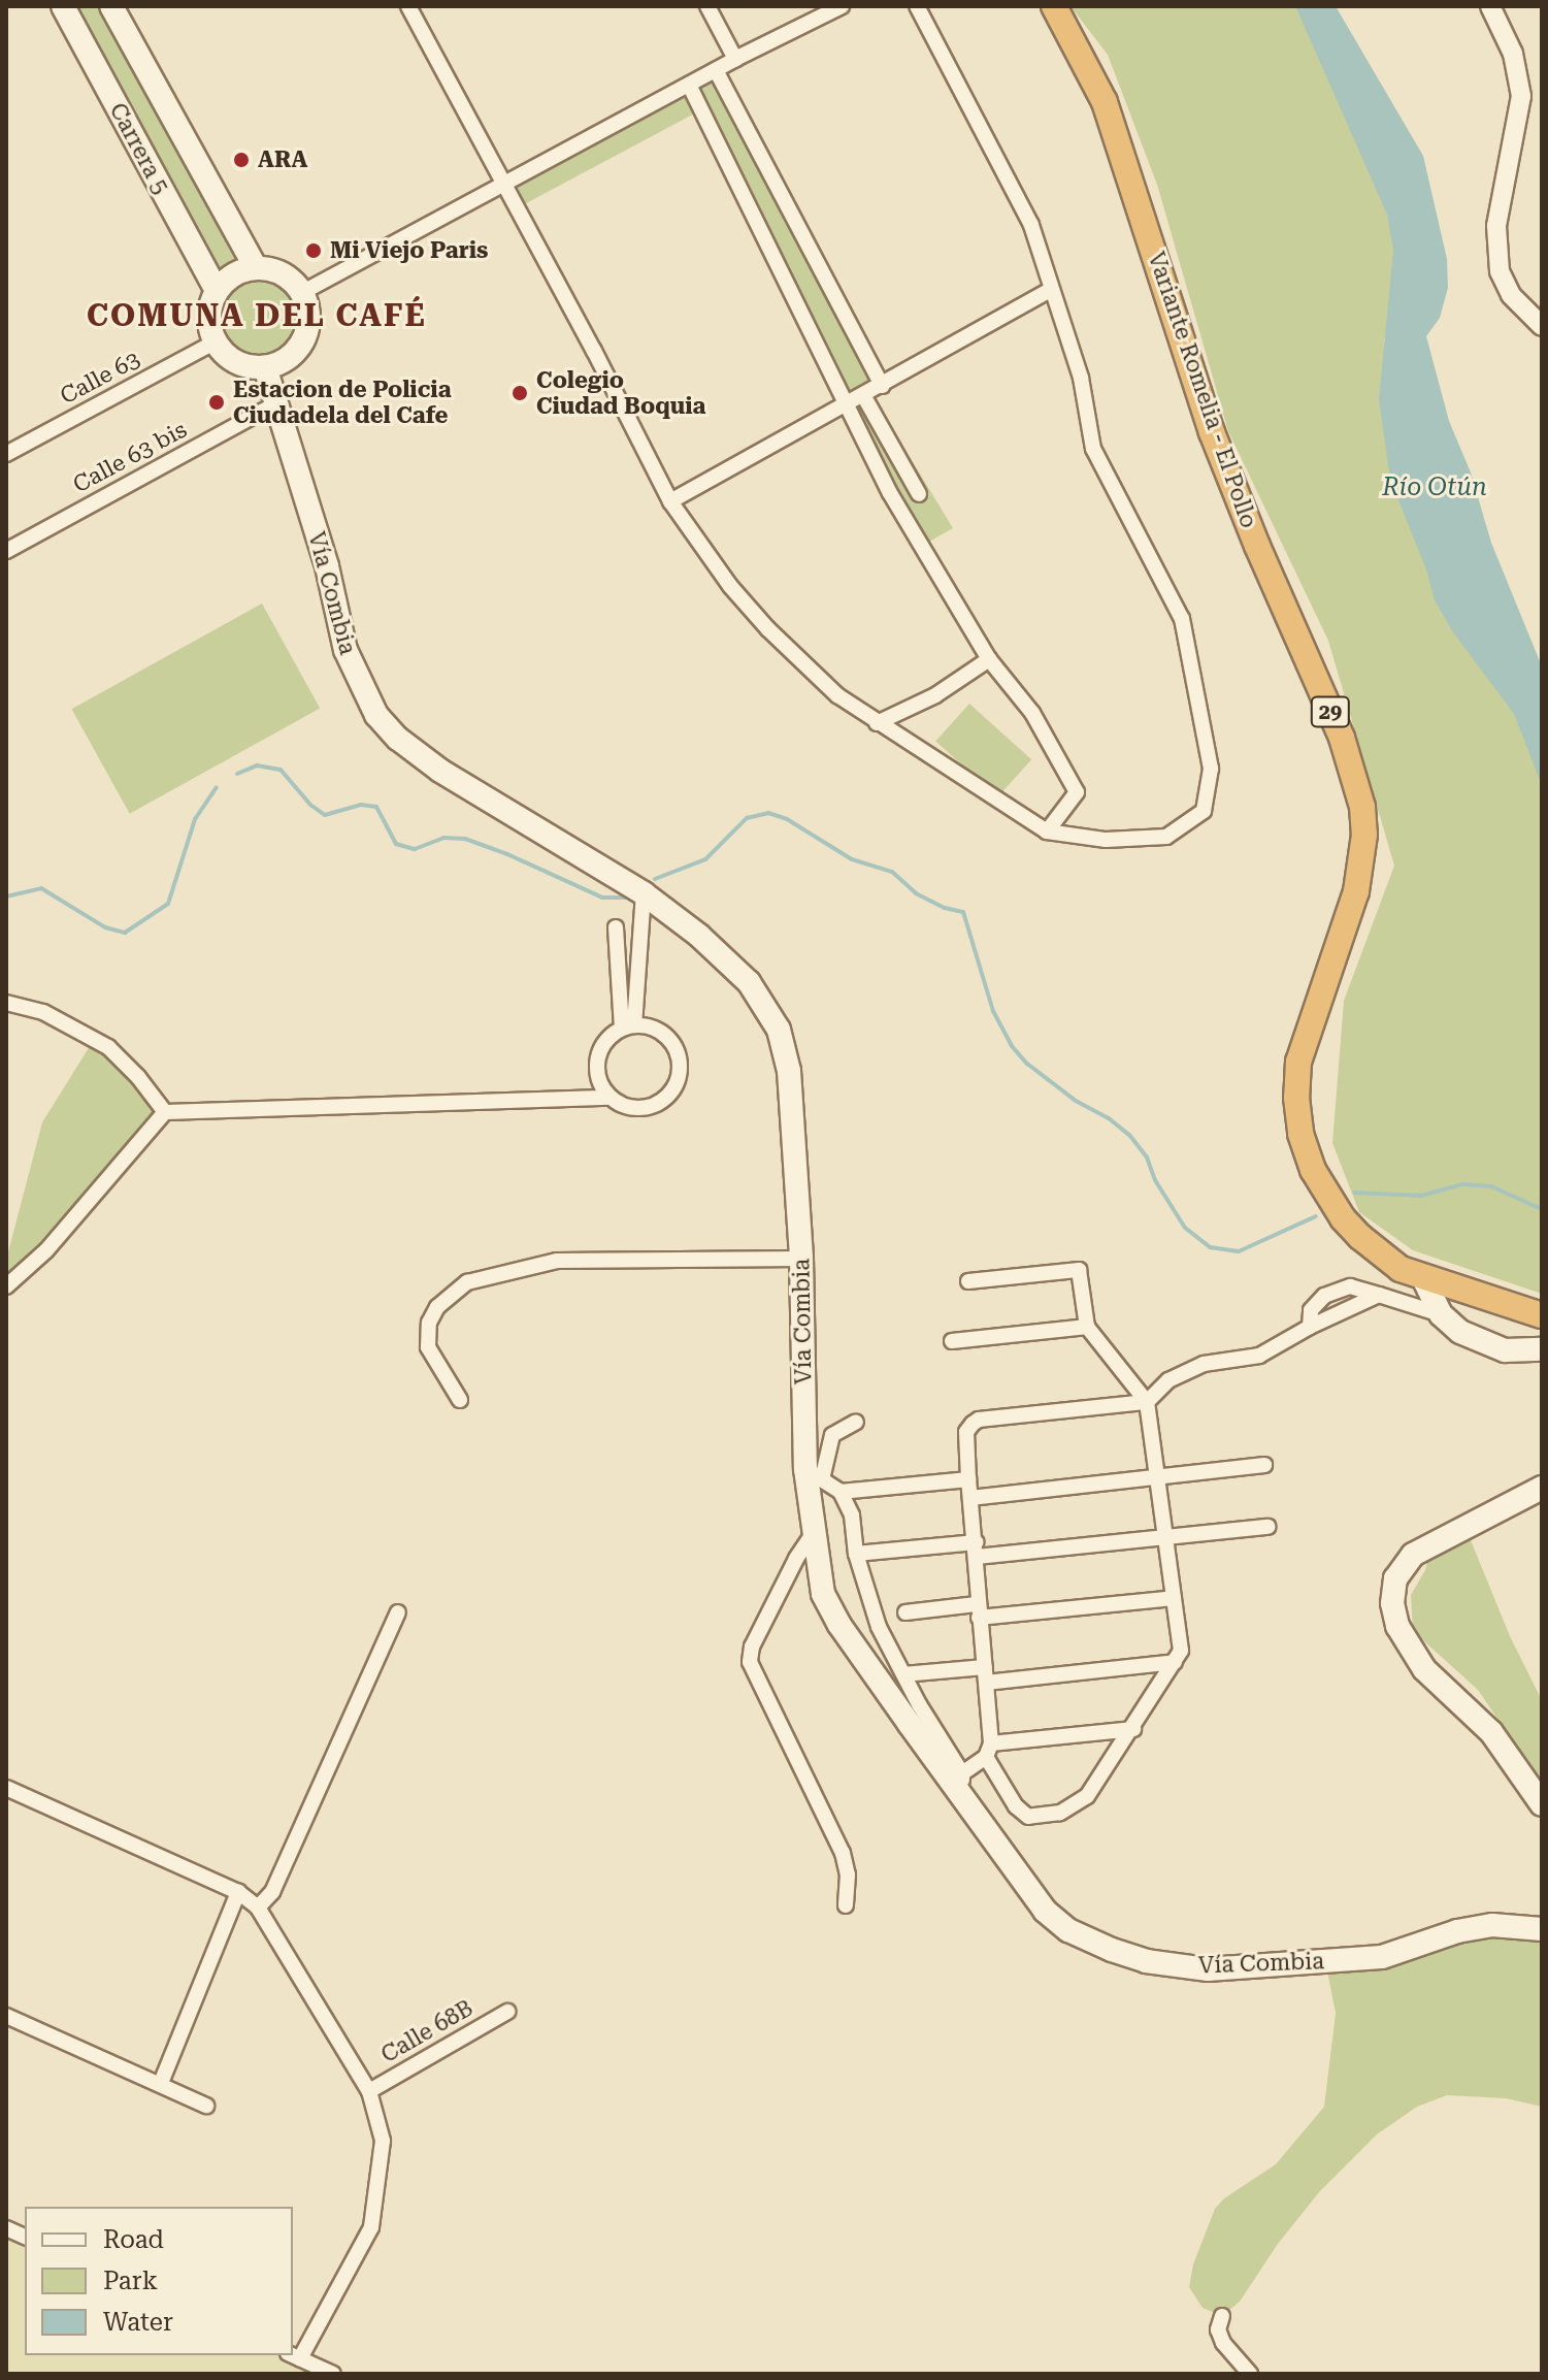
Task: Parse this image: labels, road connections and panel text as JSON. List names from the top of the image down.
{
  "streets": {
    "highway": ["Variante Romelia - El Pollo", "29"],
    "main road": ["Carrera 5", "Vía Combia"],
    "street": ["Calle 63", "Calle 63 bis", "Calle 68B"]
  },
  "crossings": [
    ["Carrera 5", "Calle 63"],
    ["Carrera 5", "Vía Combia"],
    ["Calle 63", "Vía Combia"],
    ["Calle 63 bis", "Vía Combia"]
  ],
  "districts": ["COMUNA DEL CAFÉ"],
  "water": ["Río Otún"],
  "places": [
    "ARA",
    "Mi Viejo Paris",
    "Colegio Ciudad Boquia",
    "Estacion de Policia Ciudadela del Cafe"
  ],
  "legend": ["Road", "Park", "Water"]
}
